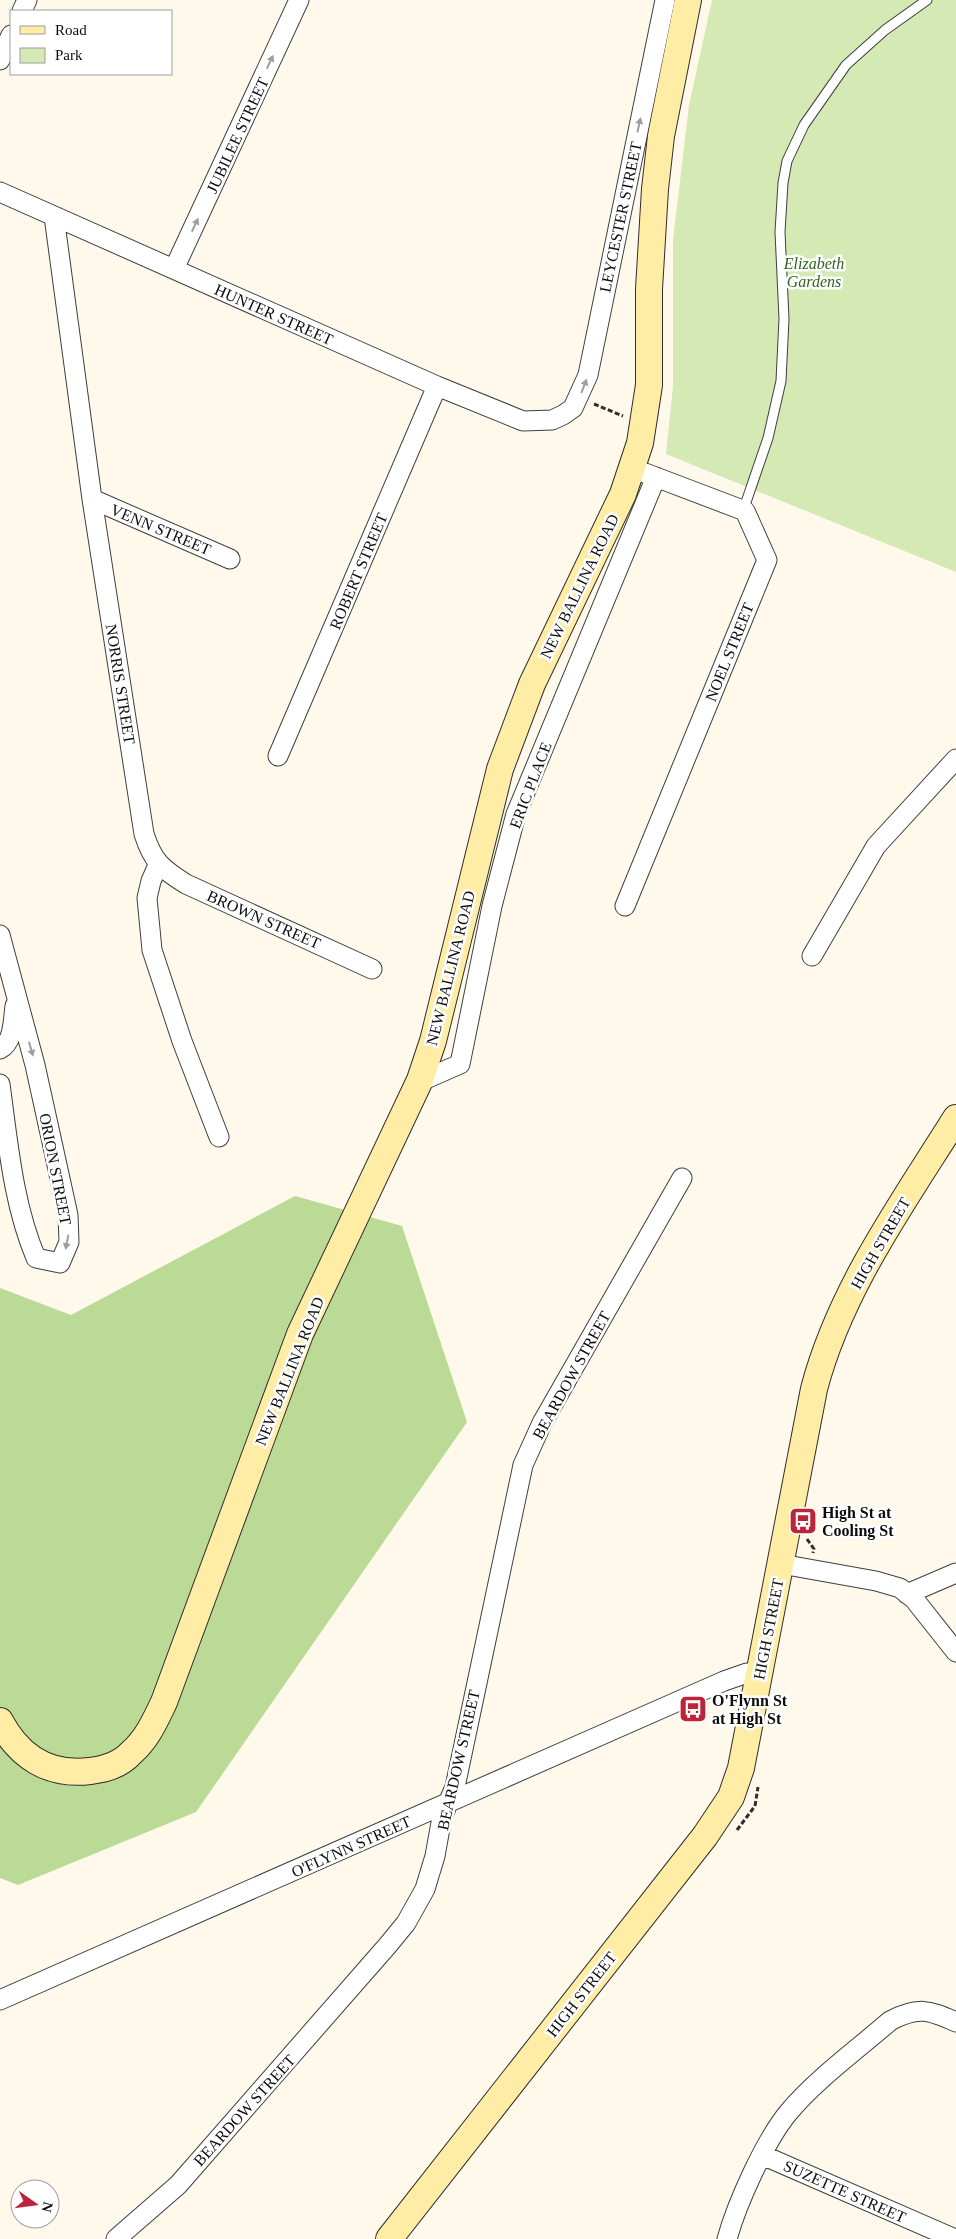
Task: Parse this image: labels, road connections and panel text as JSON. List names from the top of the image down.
{
  "streets": {
    "street": [
      "JUBILEE STREET",
      "LEYCESTER STREET",
      "HUNTER STREET",
      "VENN STREET",
      "ROBERT STREET",
      "NEW BALLINA ROAD",
      "NOEL STREET",
      "NORRIS STREET",
      "ERIC PLACE",
      "BROWN STREET",
      "ORION STREET",
      "HIGH STREET",
      "BEARDOW STREET",
      "O'FLYNN STREET",
      "SUZETTE STREET"
    ]
  },
  "crossings": [
    ["JUBILEE STREET", "HUNTER STREET"],
    ["LEYCESTER STREET", "HUNTER STREET"],
    ["HUNTER STREET", "ROBERT STREET"],
    ["HUNTER STREET", "NORRIS STREET"],
    ["VENN STREET", "NORRIS STREET"],
    ["NEW BALLINA ROAD", "ERIC PLACE"],
    ["NORRIS STREET", "BROWN STREET"],
    ["HIGH STREET", "O'FLYNN STREET"],
    ["BEARDOW STREET", "O'FLYNN STREET"]
  ],
  "one_way": ["JUBILEE STREET", "LEYCESTER STREET"],
  "parks": ["Elizabeth Gardens"],
  "places": {
    "bus stop": ["High St at Cooling St", "O'Flynn St at High St"]
  },
  "legend": ["Road", "Park"],
  "north": "right"
}
